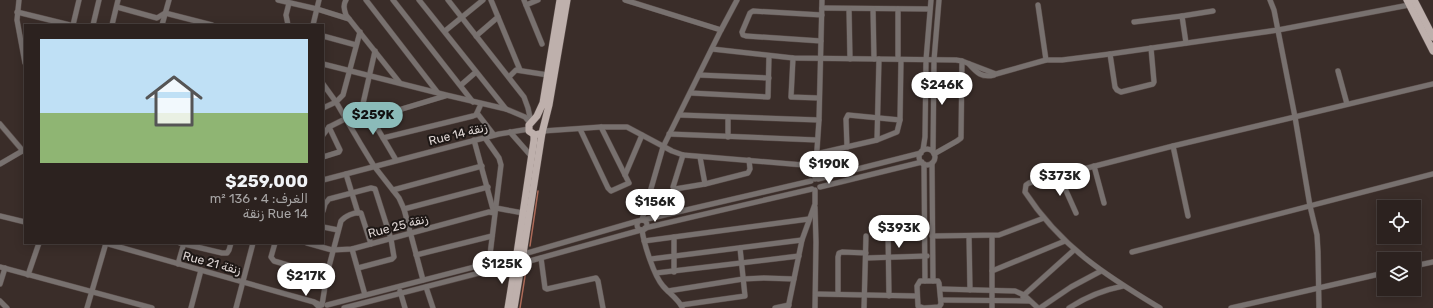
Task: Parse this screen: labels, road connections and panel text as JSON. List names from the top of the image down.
{
  "streets": {
    "street": ["Rue 14 زنقة", "Rue 25 زنقة", "Rue 21 زنقة"]
  },
  "page": {
    "list": [
      {
        "name": "$259,000",
        "note": "الغرف: 4 · 136 m² · Rue 14 زنقة"
      }
    ],
    "price": [
      "$246K",
      "$259K",
      "$190K",
      "$373K",
      "$156K",
      "$393K",
      "$125K",
      "$217K"
    ]
  }
}
